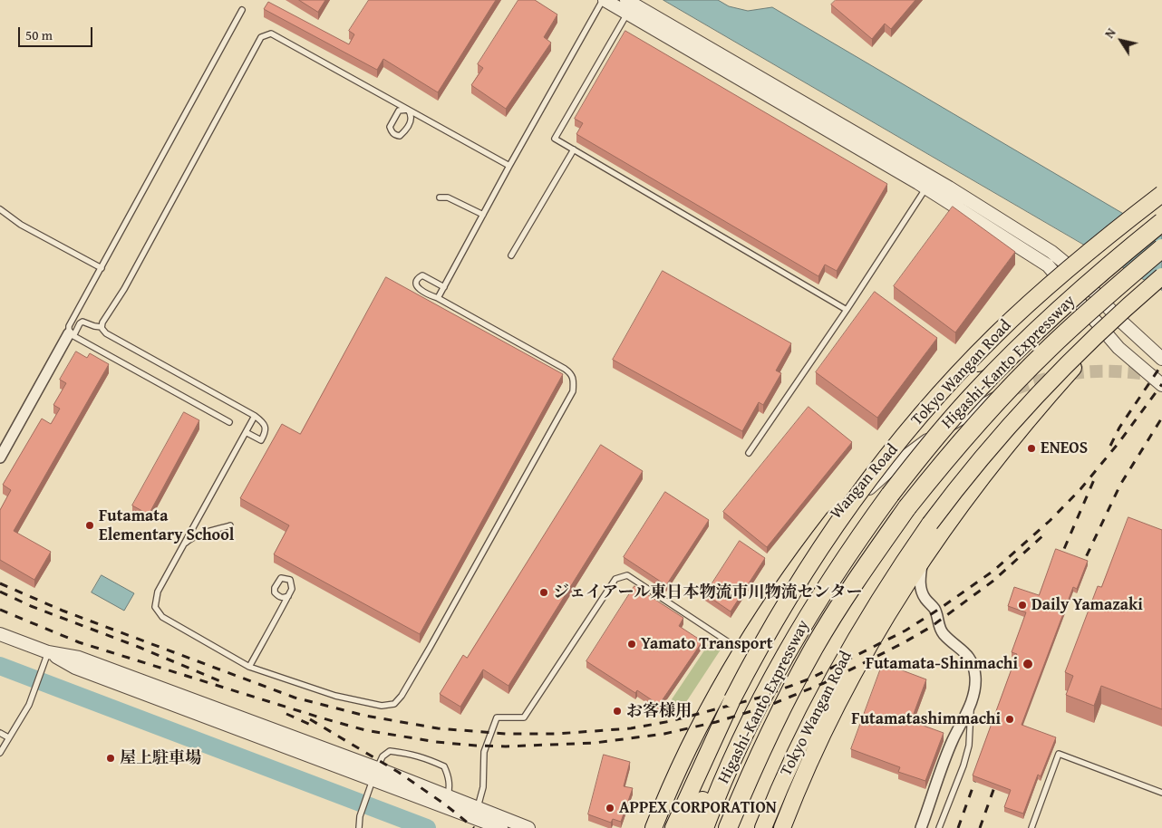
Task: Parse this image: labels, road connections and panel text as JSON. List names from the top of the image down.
{
  "streets": {
    "highway": ["Higashi-Kanto Expressway", "Tokyo Wangan Road", "Wangan Road"]
  },
  "crossings": [
    ["Higashi-Kanto Expressway", "Tokyo Wangan Road"],
    ["Higashi-Kanto Expressway", "Wangan Road"],
    ["Tokyo Wangan Road", "Wangan Road"]
  ],
  "places": [
    "ENEOS",
    "Futamata Elementary School",
    "ジェイアール東日本物流市川物流センター",
    "Daily Yamazaki",
    "Yamato Transport",
    "Futamata-Shinmachi",
    "お客様用",
    "Futamatashimmachi",
    "屋上駐車場",
    "APPEX CORPORATION"
  ],
  "scale_bar": "50 m",
  "north": "top left"
}
